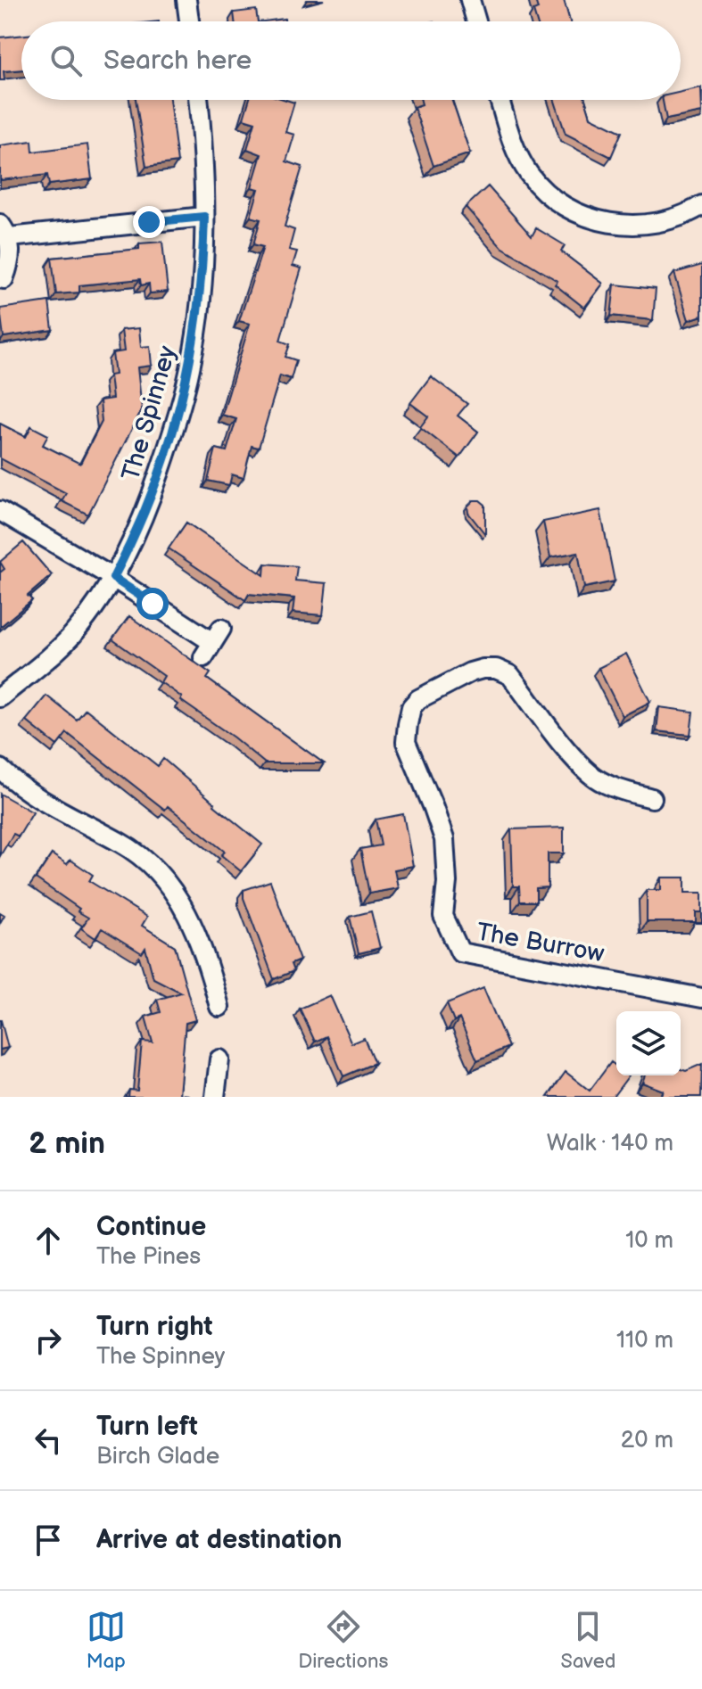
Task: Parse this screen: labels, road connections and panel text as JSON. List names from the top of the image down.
{
  "streets": {
    "street": ["The Spinney", "The Burrow"]
  },
  "page": {
    "search": "Search here",
    "heading": ["2 min", "Walk · 140 m"],
    "list": [
      ["Continue", "The Pines", "10 m"],
      ["Turn right", "The Spinney", "110 m"],
      ["Turn left", "Birch Glade", "20 m"],
      "Arrive at destination"
    ],
    "nav": ["Map", "Directions", "Saved"]
  }
}
